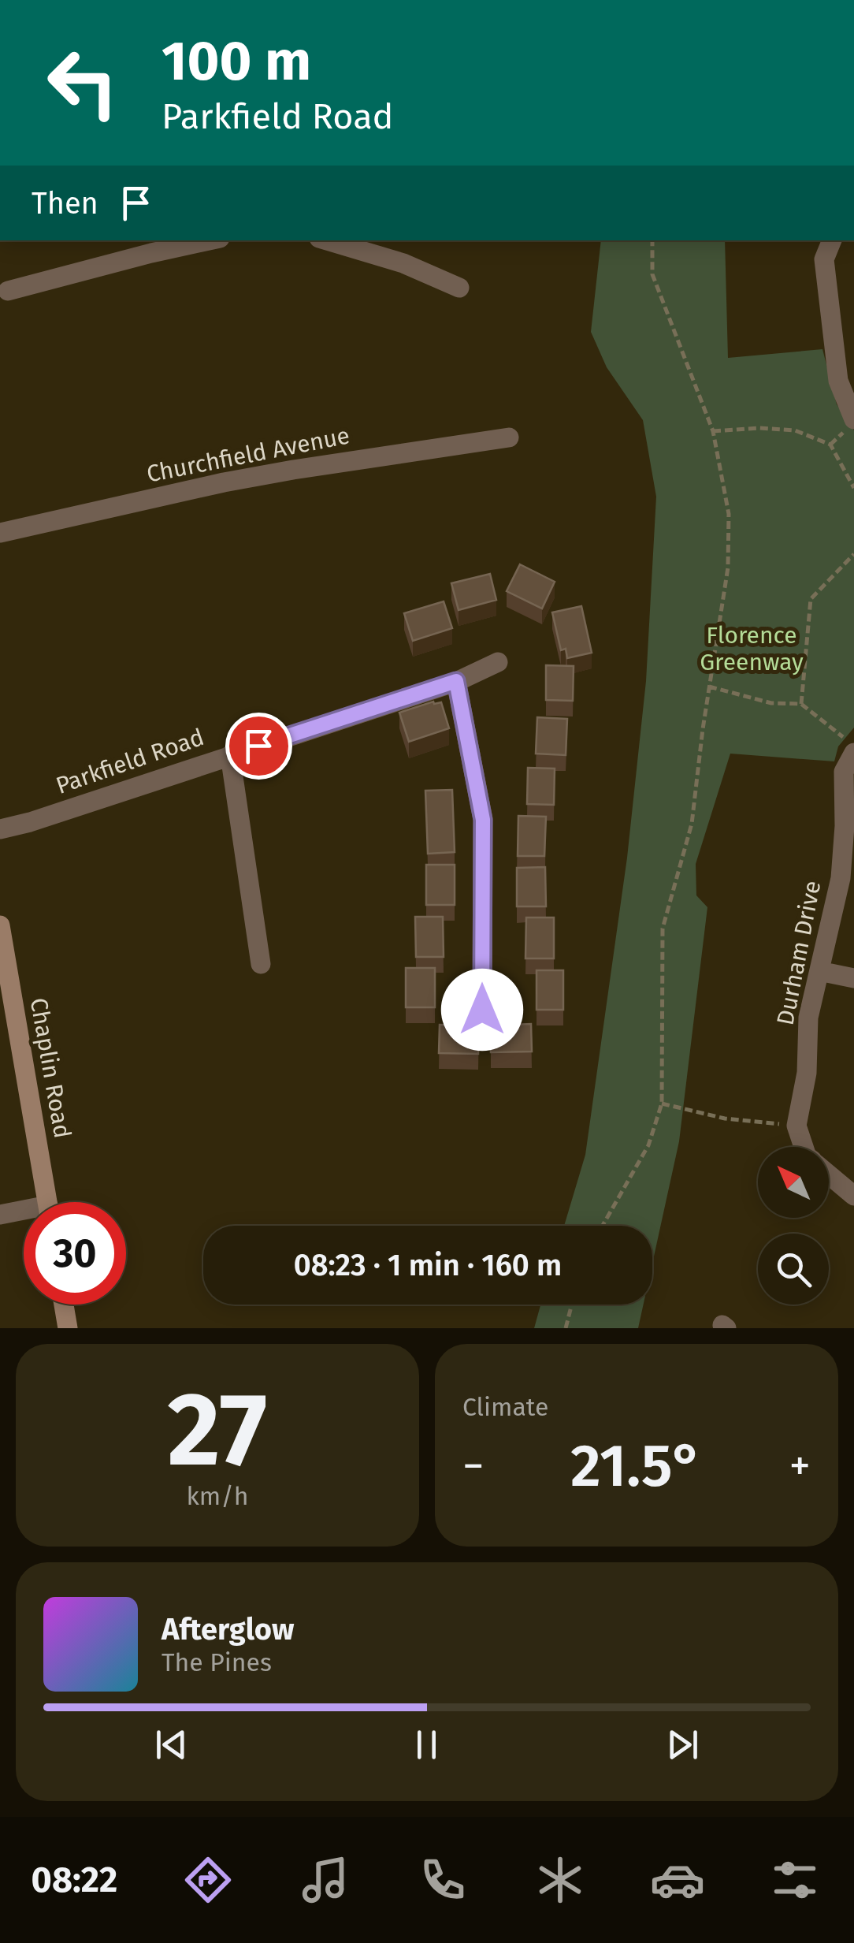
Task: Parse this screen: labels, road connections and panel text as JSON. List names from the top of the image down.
{
  "streets": {
    "street": [
      "Churchfield Avenue",
      "Parkfield Road",
      "Durham Drive",
      "Chaplin Road"
    ]
  },
  "parks": ["Florence Greenway"],
  "north": "top left",
  "page": {
    "turn": ["100 m", "Parkfield Road"],
    "then": "Then",
    "limit": "30",
    "trip": "08:23 · 1 min · 160 m",
    "tile": [
      ["27", "km/h"],
      "Climate"
    ],
    "heat": ["−", "21.5°", "+"],
    "song": ["Afterglow", "The Pines"],
    "tabs": "08:22"
  }
}
